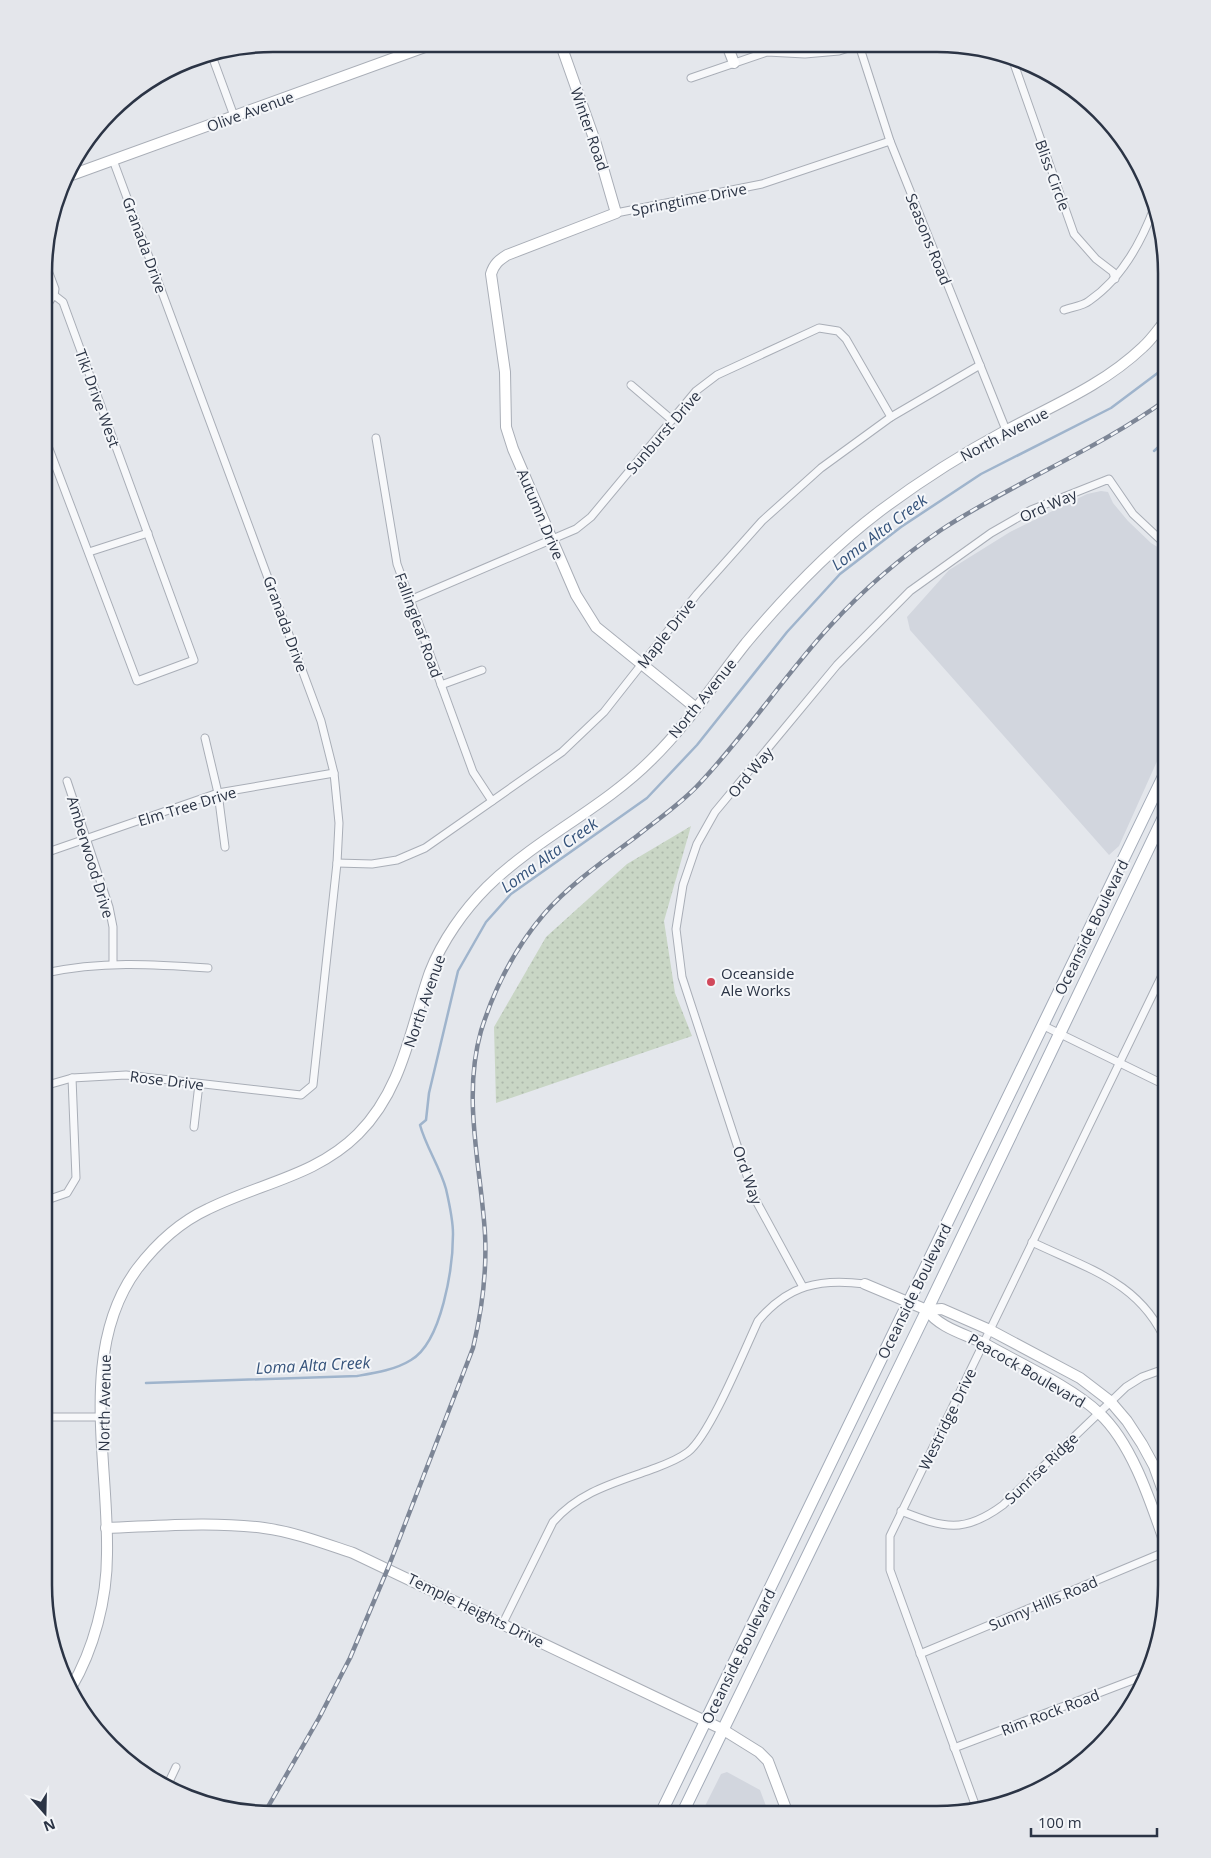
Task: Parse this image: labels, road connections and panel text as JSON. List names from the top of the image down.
{
  "streets": {
    "main road": ["Oceanside Boulevard"],
    "street": [
      "Olive Avenue",
      "Winter Road",
      "Bliss Circle",
      "Springtime Drive",
      "Seasons Road",
      "Granada Drive",
      "Tiki Drive West",
      "Sunburst Drive",
      "North Avenue",
      "Ord Way",
      "Autumn Drive",
      "Fallingleaf Road",
      "Maple Drive",
      "Elm Tree Drive",
      "Amberwood Drive",
      "Rose Drive",
      "Peacock Boulevard",
      "Westridge Drive",
      "Sunrise Ridge",
      "Sunny Hills Road",
      "Temple Heights Drive",
      "Rim Rock Road"
    ]
  },
  "crossings": [
    ["Olive Avenue", "Granada Drive"],
    ["Winter Road", "Springtime Drive"],
    ["Springtime Drive", "Seasons Road"],
    ["Springtime Drive", "Autumn Drive"],
    ["Seasons Road", "North Avenue"],
    ["Seasons Road", "Maple Drive"],
    ["Granada Drive", "Maple Drive"],
    ["Granada Drive", "Elm Tree Drive"],
    ["Granada Drive", "Rose Drive"],
    ["Sunburst Drive", "Autumn Drive"],
    ["Sunburst Drive", "Fallingleaf Road"],
    ["Sunburst Drive", "Maple Drive"],
    ["North Avenue", "Autumn Drive"],
    ["North Avenue", "Temple Heights Drive"],
    ["Ord Way", "Peacock Boulevard"],
    ["Autumn Drive", "Maple Drive"],
    ["Fallingleaf Road", "Maple Drive"],
    ["Elm Tree Drive", "Amberwood Drive"],
    ["Oceanside Boulevard", "Peacock Boulevard"],
    ["Oceanside Boulevard", "Temple Heights Drive"],
    ["Peacock Boulevard", "Westridge Drive"],
    ["Peacock Boulevard", "Sunrise Ridge"],
    ["Peacock Boulevard", "Temple Heights Drive"],
    ["Westridge Drive", "Sunrise Ridge"],
    ["Westridge Drive", "Sunny Hills Road"],
    ["Westridge Drive", "Rim Rock Road"]
  ],
  "water": ["Loma Alta Creek"],
  "places": ["Oceanside Ale Works"],
  "scale_bar": "100 m",
  "north": "bottom"
}
